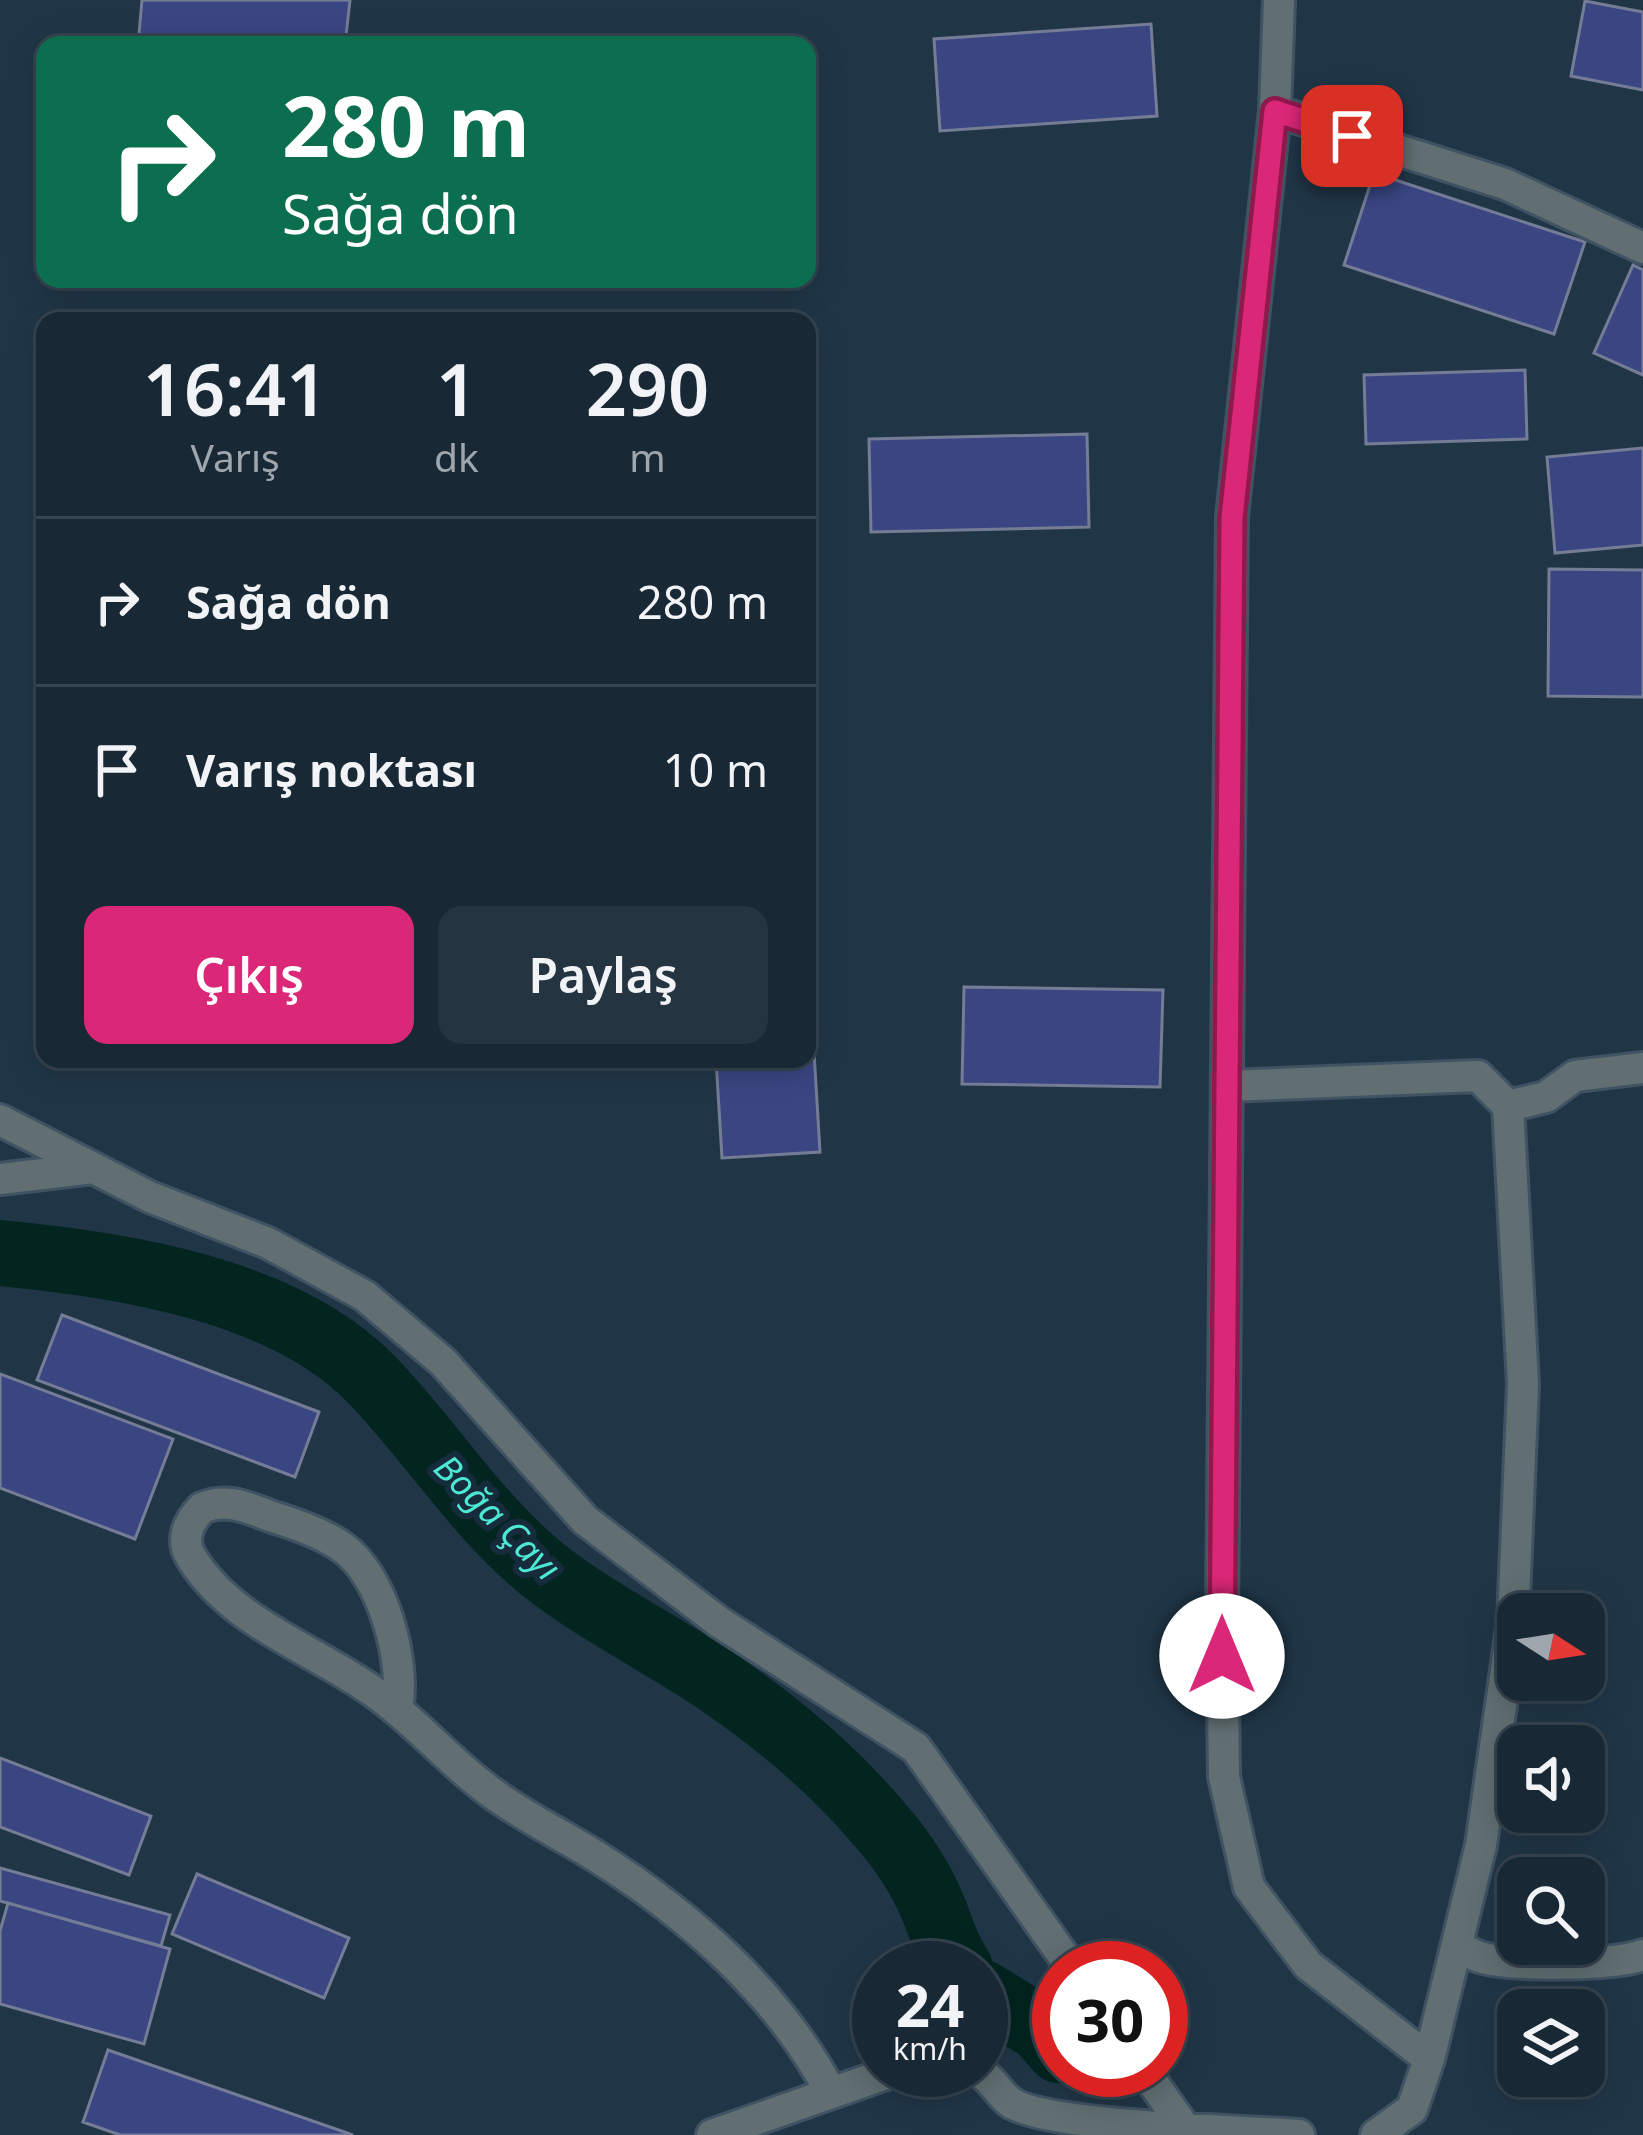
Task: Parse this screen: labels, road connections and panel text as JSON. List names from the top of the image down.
{
  "water": ["Boğa Çayı"],
  "north": "right",
  "page": {
    "turn": ["280 m", "Sağa dön"],
    "eta": [
      "16:41",
      "Varış",
      "1",
      "dk",
      "290",
      "m"
    ],
    "list": [
      {
        "name": "Sağa dön",
        "value": "280 m"
      },
      {
        "name": "Varış noktası",
        "value": "10 m"
      }
    ],
    "buttons": ["Çıkış", "Paylaş"],
    "speed": "24 km/h",
    "limit": "30"
  }
}
